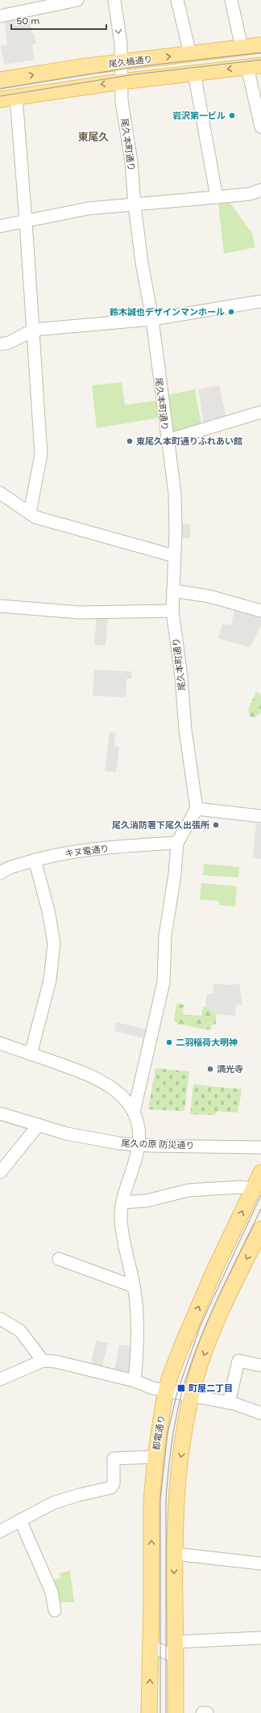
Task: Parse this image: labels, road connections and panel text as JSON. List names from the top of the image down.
{
  "streets": {
    "main road": ["尾久橋通り", "都電通り"],
    "street": ["尾久本町通り", "キヌ電通り", "尾久の原 防災通り"]
  },
  "crossings": [
    ["尾久橋通り", "尾久本町通り"]
  ],
  "districts": ["東尾久"],
  "places": {
    "other": [
      "岩沢第一ビル",
      "鈴木誠也デザインマンホール",
      "東尾久本町通りふれあい館",
      "尾久消防署下尾久出張所",
      "二羽稲荷大明神",
      "満光寺"
    ],
    "transit": ["町屋二丁目"]
  },
  "scale_bar": "50 m"
}
